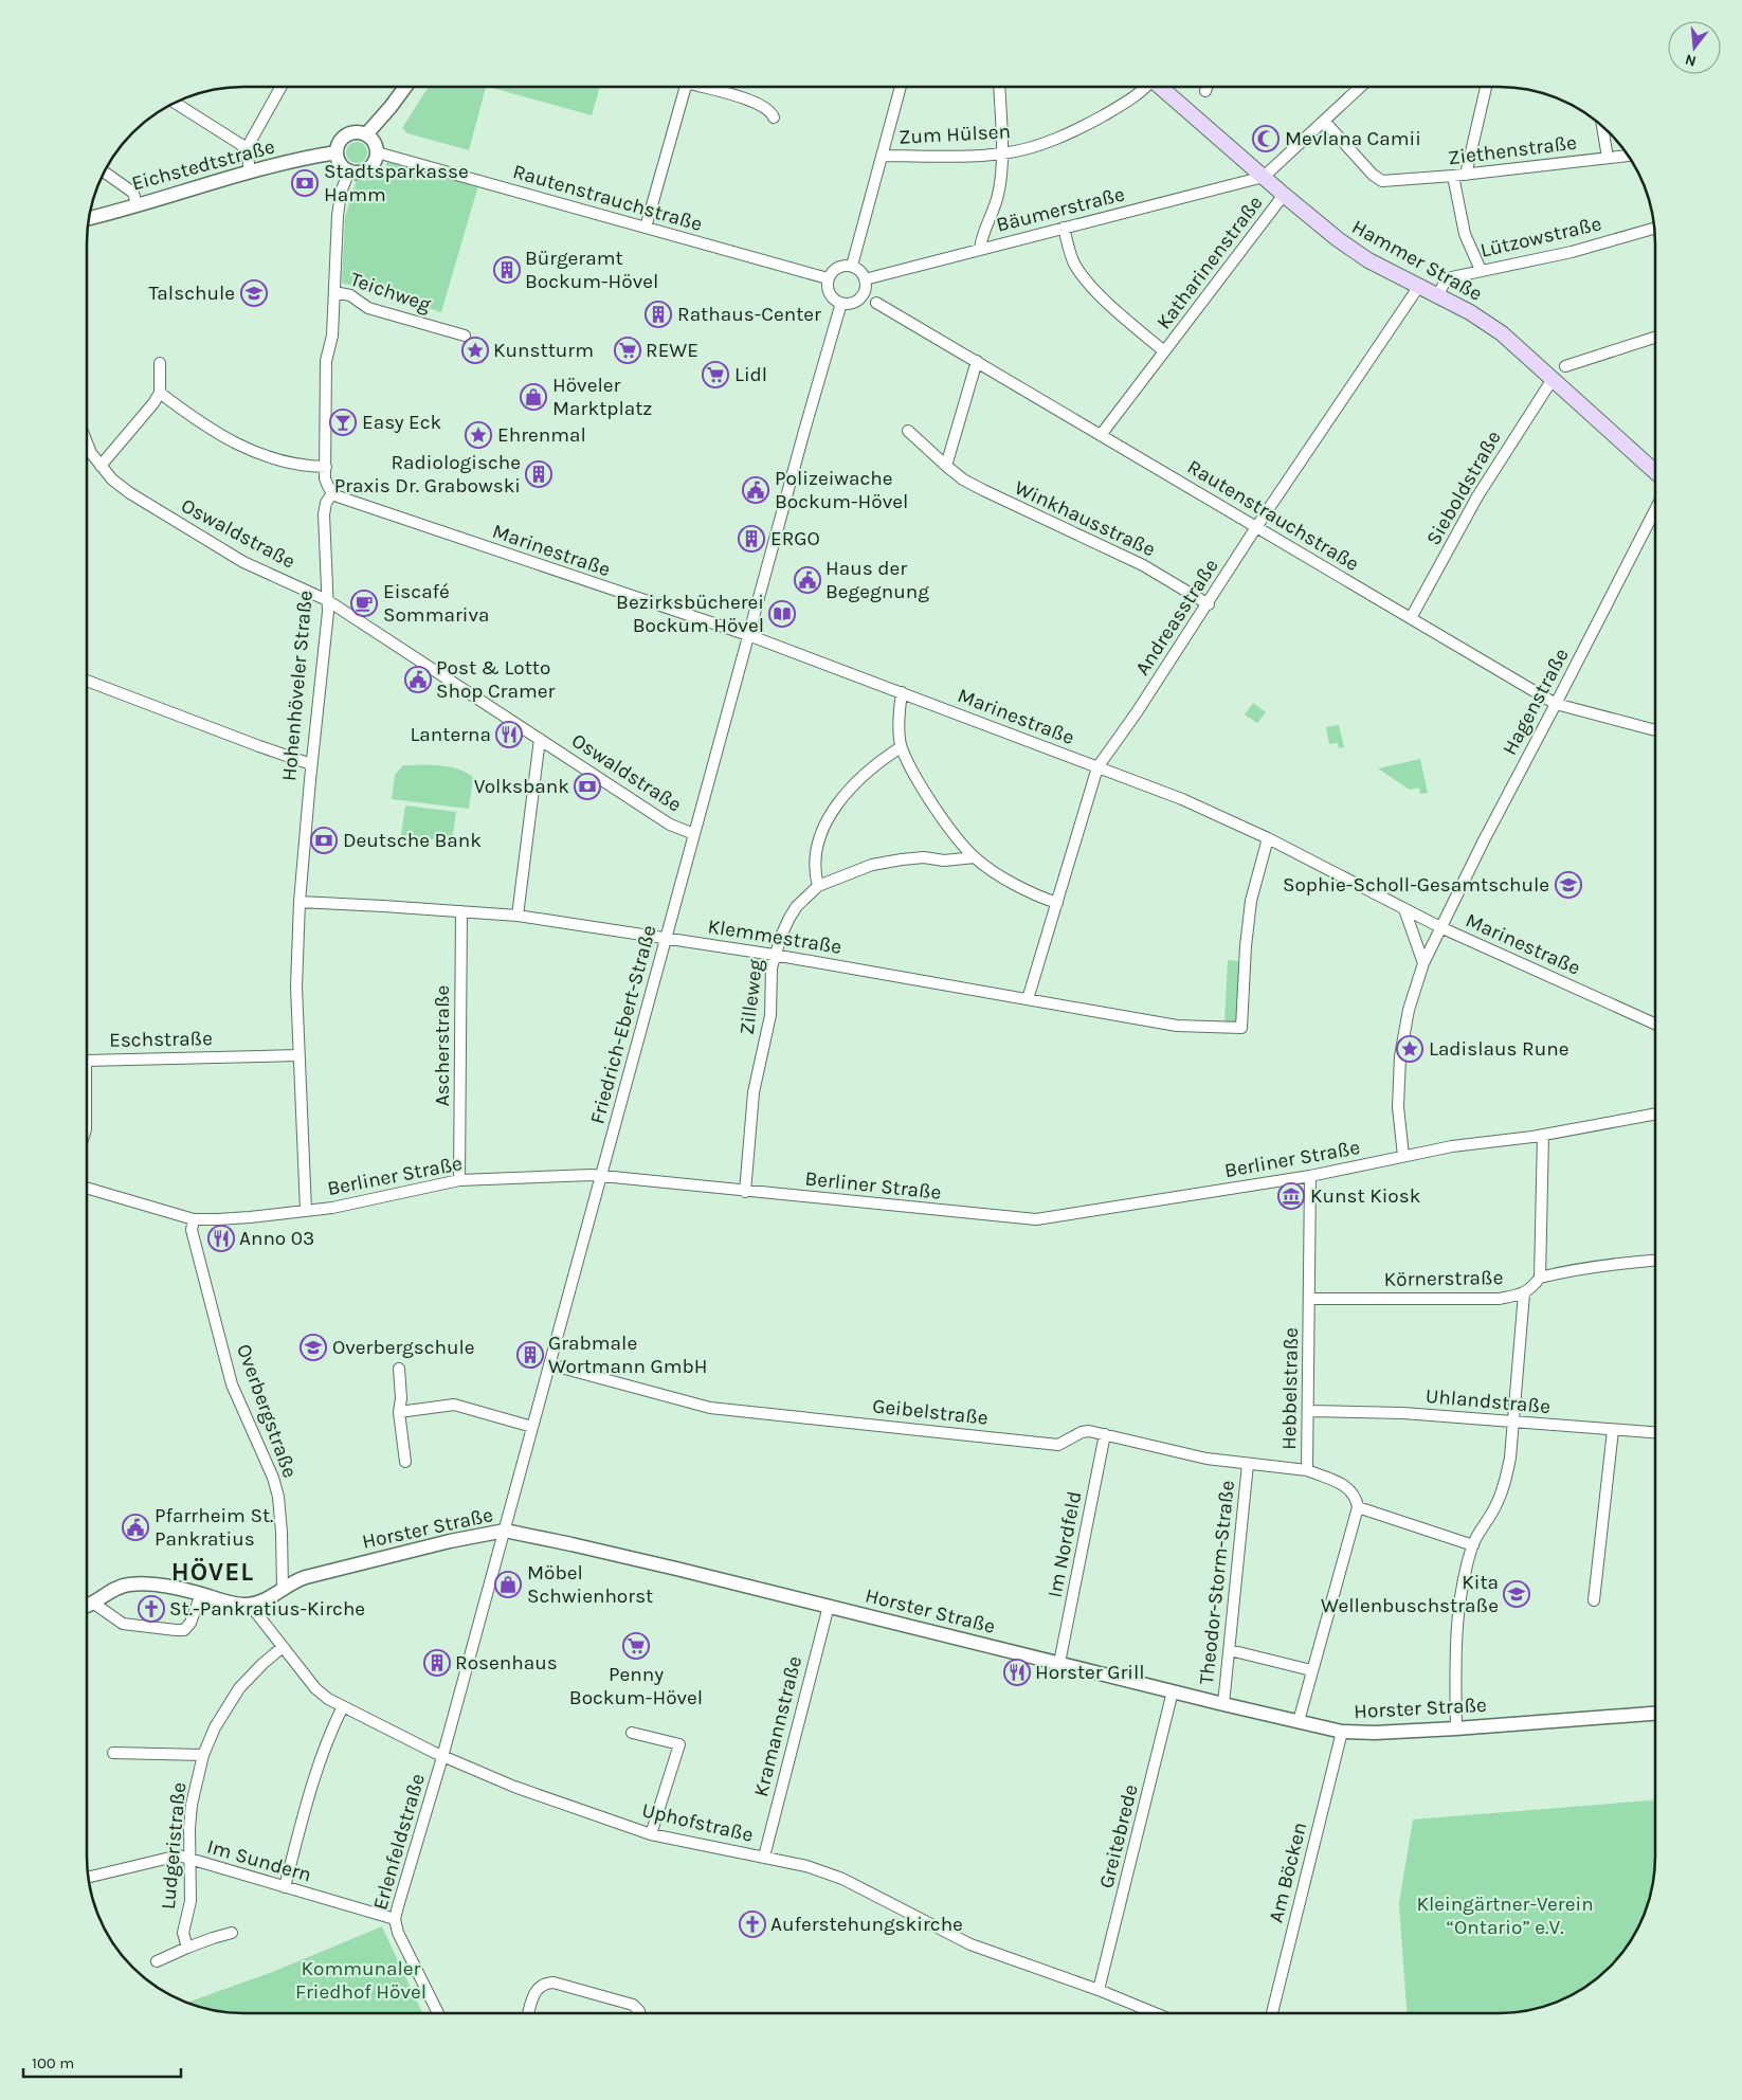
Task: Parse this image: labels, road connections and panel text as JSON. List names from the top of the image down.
{
  "streets": {
    "main road": ["Hammer Straße"],
    "street": [
      "Zum Hülsen",
      "Ziethenstraße",
      "Eichstedtstraße",
      "Rautenstrauchstraße",
      "Bäumerstraße",
      "Lützowstraße",
      "Katharinenstraße",
      "Teichweg",
      "Sieboldstraße",
      "Winkhausstraße",
      "Oswaldstraße",
      "Marinestraße",
      "Andreasstraße",
      "Hohenhöveler Straße",
      "Hagenstraße",
      "Klemmestraße",
      "Zilleweg",
      "Friedrich-Ebert-Straße",
      "Eschstraße",
      "Ascherstraße",
      "Berliner Straße",
      "Körnerstraße",
      "Hebbelstraße",
      "Uhlandstraße",
      "Overbergstraße",
      "Geibelstraße",
      "Horster Straße",
      "Im Nordfeld",
      "Theodor-Storm-Straße",
      "Kramannstraße",
      "Uphofstraße",
      "Greitebrede",
      "Erlenfeldstraße",
      "Ludgeristraße",
      "Im Sundern",
      "Am Böcken"
    ]
  },
  "crossings": [
    ["Eichstedtstraße", "Rautenstrauchstraße"],
    ["Rautenstrauchstraße", "Bäumerstraße"],
    ["Rautenstrauchstraße", "Katharinenstraße"],
    ["Rautenstrauchstraße", "Sieboldstraße"],
    ["Rautenstrauchstraße", "Andreasstraße"],
    ["Rautenstrauchstraße", "Hagenstraße"],
    ["Rautenstrauchstraße", "Friedrich-Ebert-Straße"],
    ["Bäumerstraße", "Hammer Straße"],
    ["Bäumerstraße", "Katharinenstraße"],
    ["Bäumerstraße", "Friedrich-Ebert-Straße"],
    ["Lützowstraße", "Hammer Straße"],
    ["Hammer Straße", "Katharinenstraße"],
    ["Hammer Straße", "Sieboldstraße"],
    ["Hammer Straße", "Andreasstraße"],
    ["Winkhausstraße", "Andreasstraße"],
    ["Oswaldstraße", "Hohenhöveler Straße"],
    ["Oswaldstraße", "Klemmestraße"],
    ["Oswaldstraße", "Friedrich-Ebert-Straße"],
    ["Marinestraße", "Andreasstraße"],
    ["Marinestraße", "Hohenhöveler Straße"],
    ["Marinestraße", "Hagenstraße"],
    ["Marinestraße", "Klemmestraße"],
    ["Marinestraße", "Friedrich-Ebert-Straße"],
    ["Andreasstraße", "Klemmestraße"],
    ["Hohenhöveler Straße", "Klemmestraße"],
    ["Hohenhöveler Straße", "Eschstraße"],
    ["Hohenhöveler Straße", "Berliner Straße"],
    ["Klemmestraße", "Zilleweg"],
    ["Klemmestraße", "Friedrich-Ebert-Straße"],
    ["Klemmestraße", "Ascherstraße"],
    ["Zilleweg", "Berliner Straße"],
    ["Friedrich-Ebert-Straße", "Berliner Straße"],
    ["Friedrich-Ebert-Straße", "Geibelstraße"],
    ["Friedrich-Ebert-Straße", "Horster Straße"],
    ["Friedrich-Ebert-Straße", "Uphofstraße"],
    ["Friedrich-Ebert-Straße", "Erlenfeldstraße"],
    ["Ascherstraße", "Berliner Straße"],
    ["Berliner Straße", "Hebbelstraße"],
    ["Berliner Straße", "Overbergstraße"],
    ["Körnerstraße", "Hebbelstraße"],
    ["Hebbelstraße", "Uhlandstraße"],
    ["Hebbelstraße", "Geibelstraße"],
    ["Overbergstraße", "Horster Straße"],
    ["Geibelstraße", "Im Nordfeld"],
    ["Geibelstraße", "Theodor-Storm-Straße"],
    ["Horster Straße", "Im Nordfeld"],
    ["Horster Straße", "Theodor-Storm-Straße"],
    ["Horster Straße", "Kramannstraße"],
    ["Horster Straße", "Uphofstraße"],
    ["Horster Straße", "Greitebrede"],
    ["Horster Straße", "Am Böcken"],
    ["Kramannstraße", "Uphofstraße"],
    ["Uphofstraße", "Greitebrede"],
    ["Uphofstraße", "Erlenfeldstraße"],
    ["Uphofstraße", "Ludgeristraße"],
    ["Erlenfeldstraße", "Im Sundern"],
    ["Ludgeristraße", "Im Sundern"]
  ],
  "districts": ["HÖVEL"],
  "parks": ["Kleingärtner-Verein “Ontario” e.V.", "Kommunaler Friedhof Hövel"],
  "places": {
    "mosque": ["Mevlana Camii"],
    "bank": ["Stadtsparkasse Hamm", "Volksbank", "Deutsche Bank"],
    "building": [
      "Bürgeramt Bockum-Hövel",
      "Rathaus-Center",
      "Radiologische Praxis Dr. Grabowski",
      "ERGO",
      "Grabmale Wortmann GmbH",
      "Rosenhaus"
    ],
    "school or university": [
      "Talschule",
      "Sophie-Scholl-Gesamtschule",
      "Overbergschule",
      "Kita Wellenbuschstraße"
    ],
    "place": ["Kunstturm", "Ehrenmal", "Ladislaus Rune"],
    "supermarket": ["REWE", "Lidl", "Penny Bockum-Hövel"],
    "shop": ["Höveler Marktplatz", "Möbel Schwienhorst"],
    "bar": ["Easy Eck"],
    "public building": [
      "Polizeiwache Bockum-Hövel",
      "Haus der Begegnung",
      "Post & Lotto Shop Cramer",
      "Pfarrheim St. Pankratius"
    ],
    "cafe": ["Eiscafé Sommariva"],
    "library": ["Bezirksbücherei Bockum Hövel"],
    "restaurant": ["Lanterna", "Anno 03", "Horster Grill"],
    "museum": ["Kunst Kiosk"],
    "church": ["St.-Pankratius-Kirche", "Auferstehungskirche"]
  },
  "scale_bar": "100 m",
  "north": "bottom"
}
